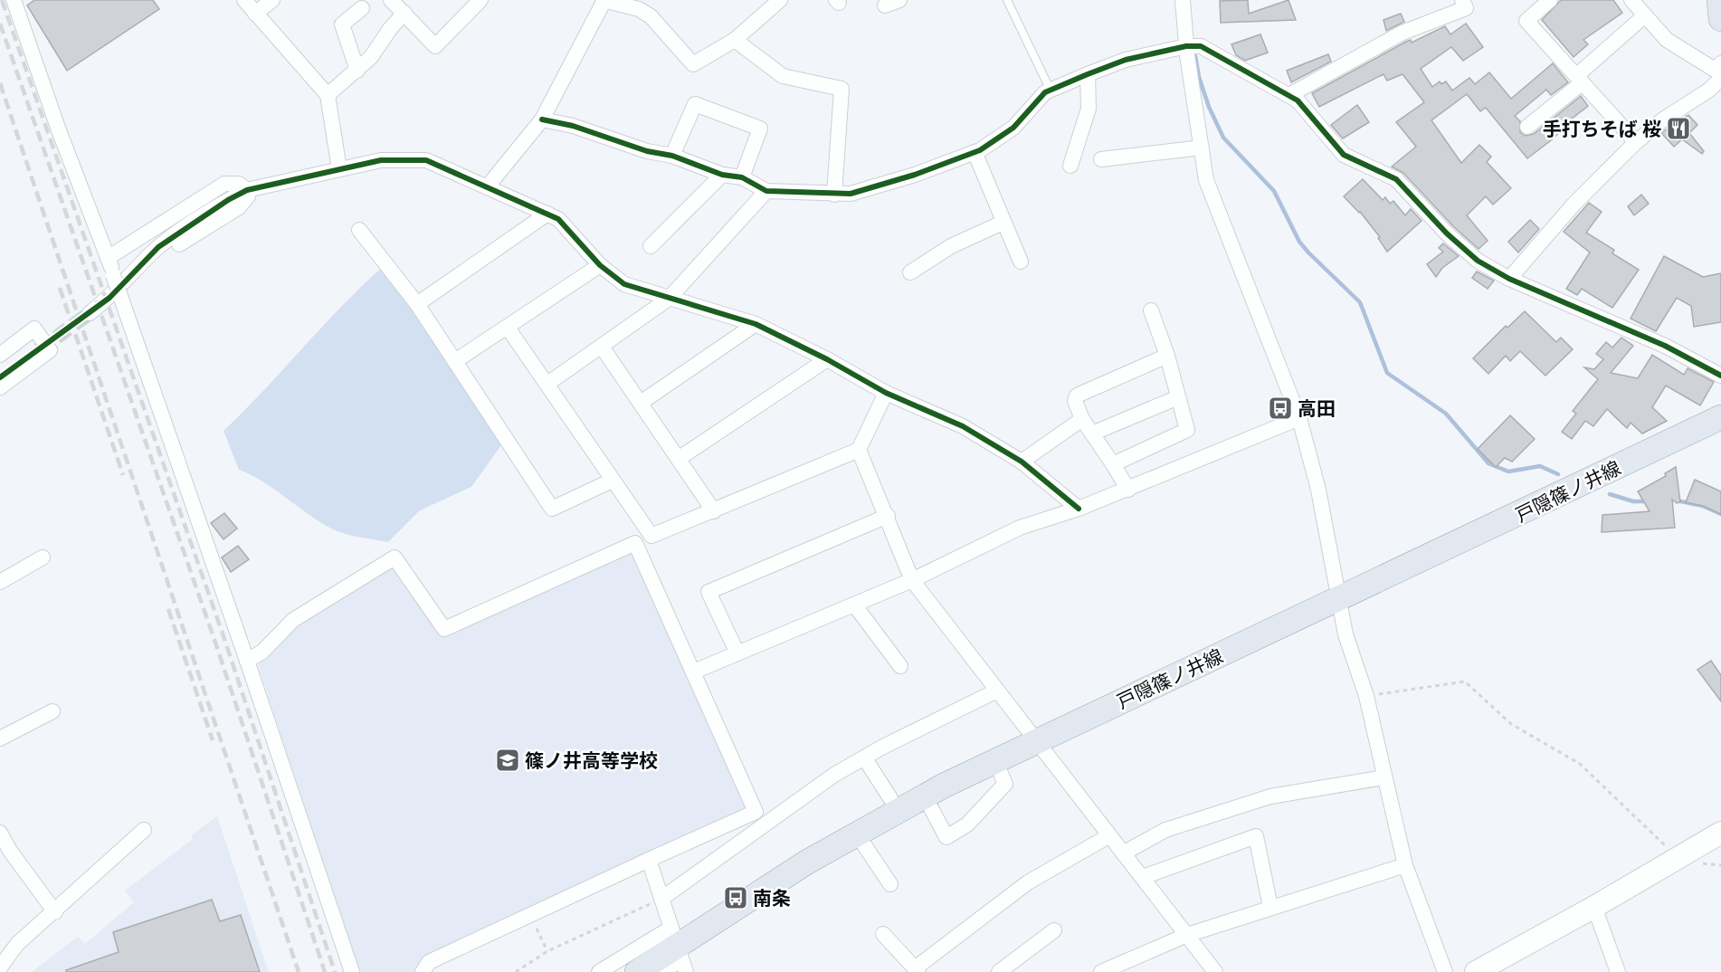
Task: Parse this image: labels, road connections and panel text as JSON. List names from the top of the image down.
{
  "streets": {
    "main road": ["戸隠篠ノ井線"]
  },
  "places": {
    "restaurant": ["手打ちそば 桜"],
    "bus stop": ["高田", "南条"],
    "school or university": ["篠ノ井高等学校"]
  }
}
